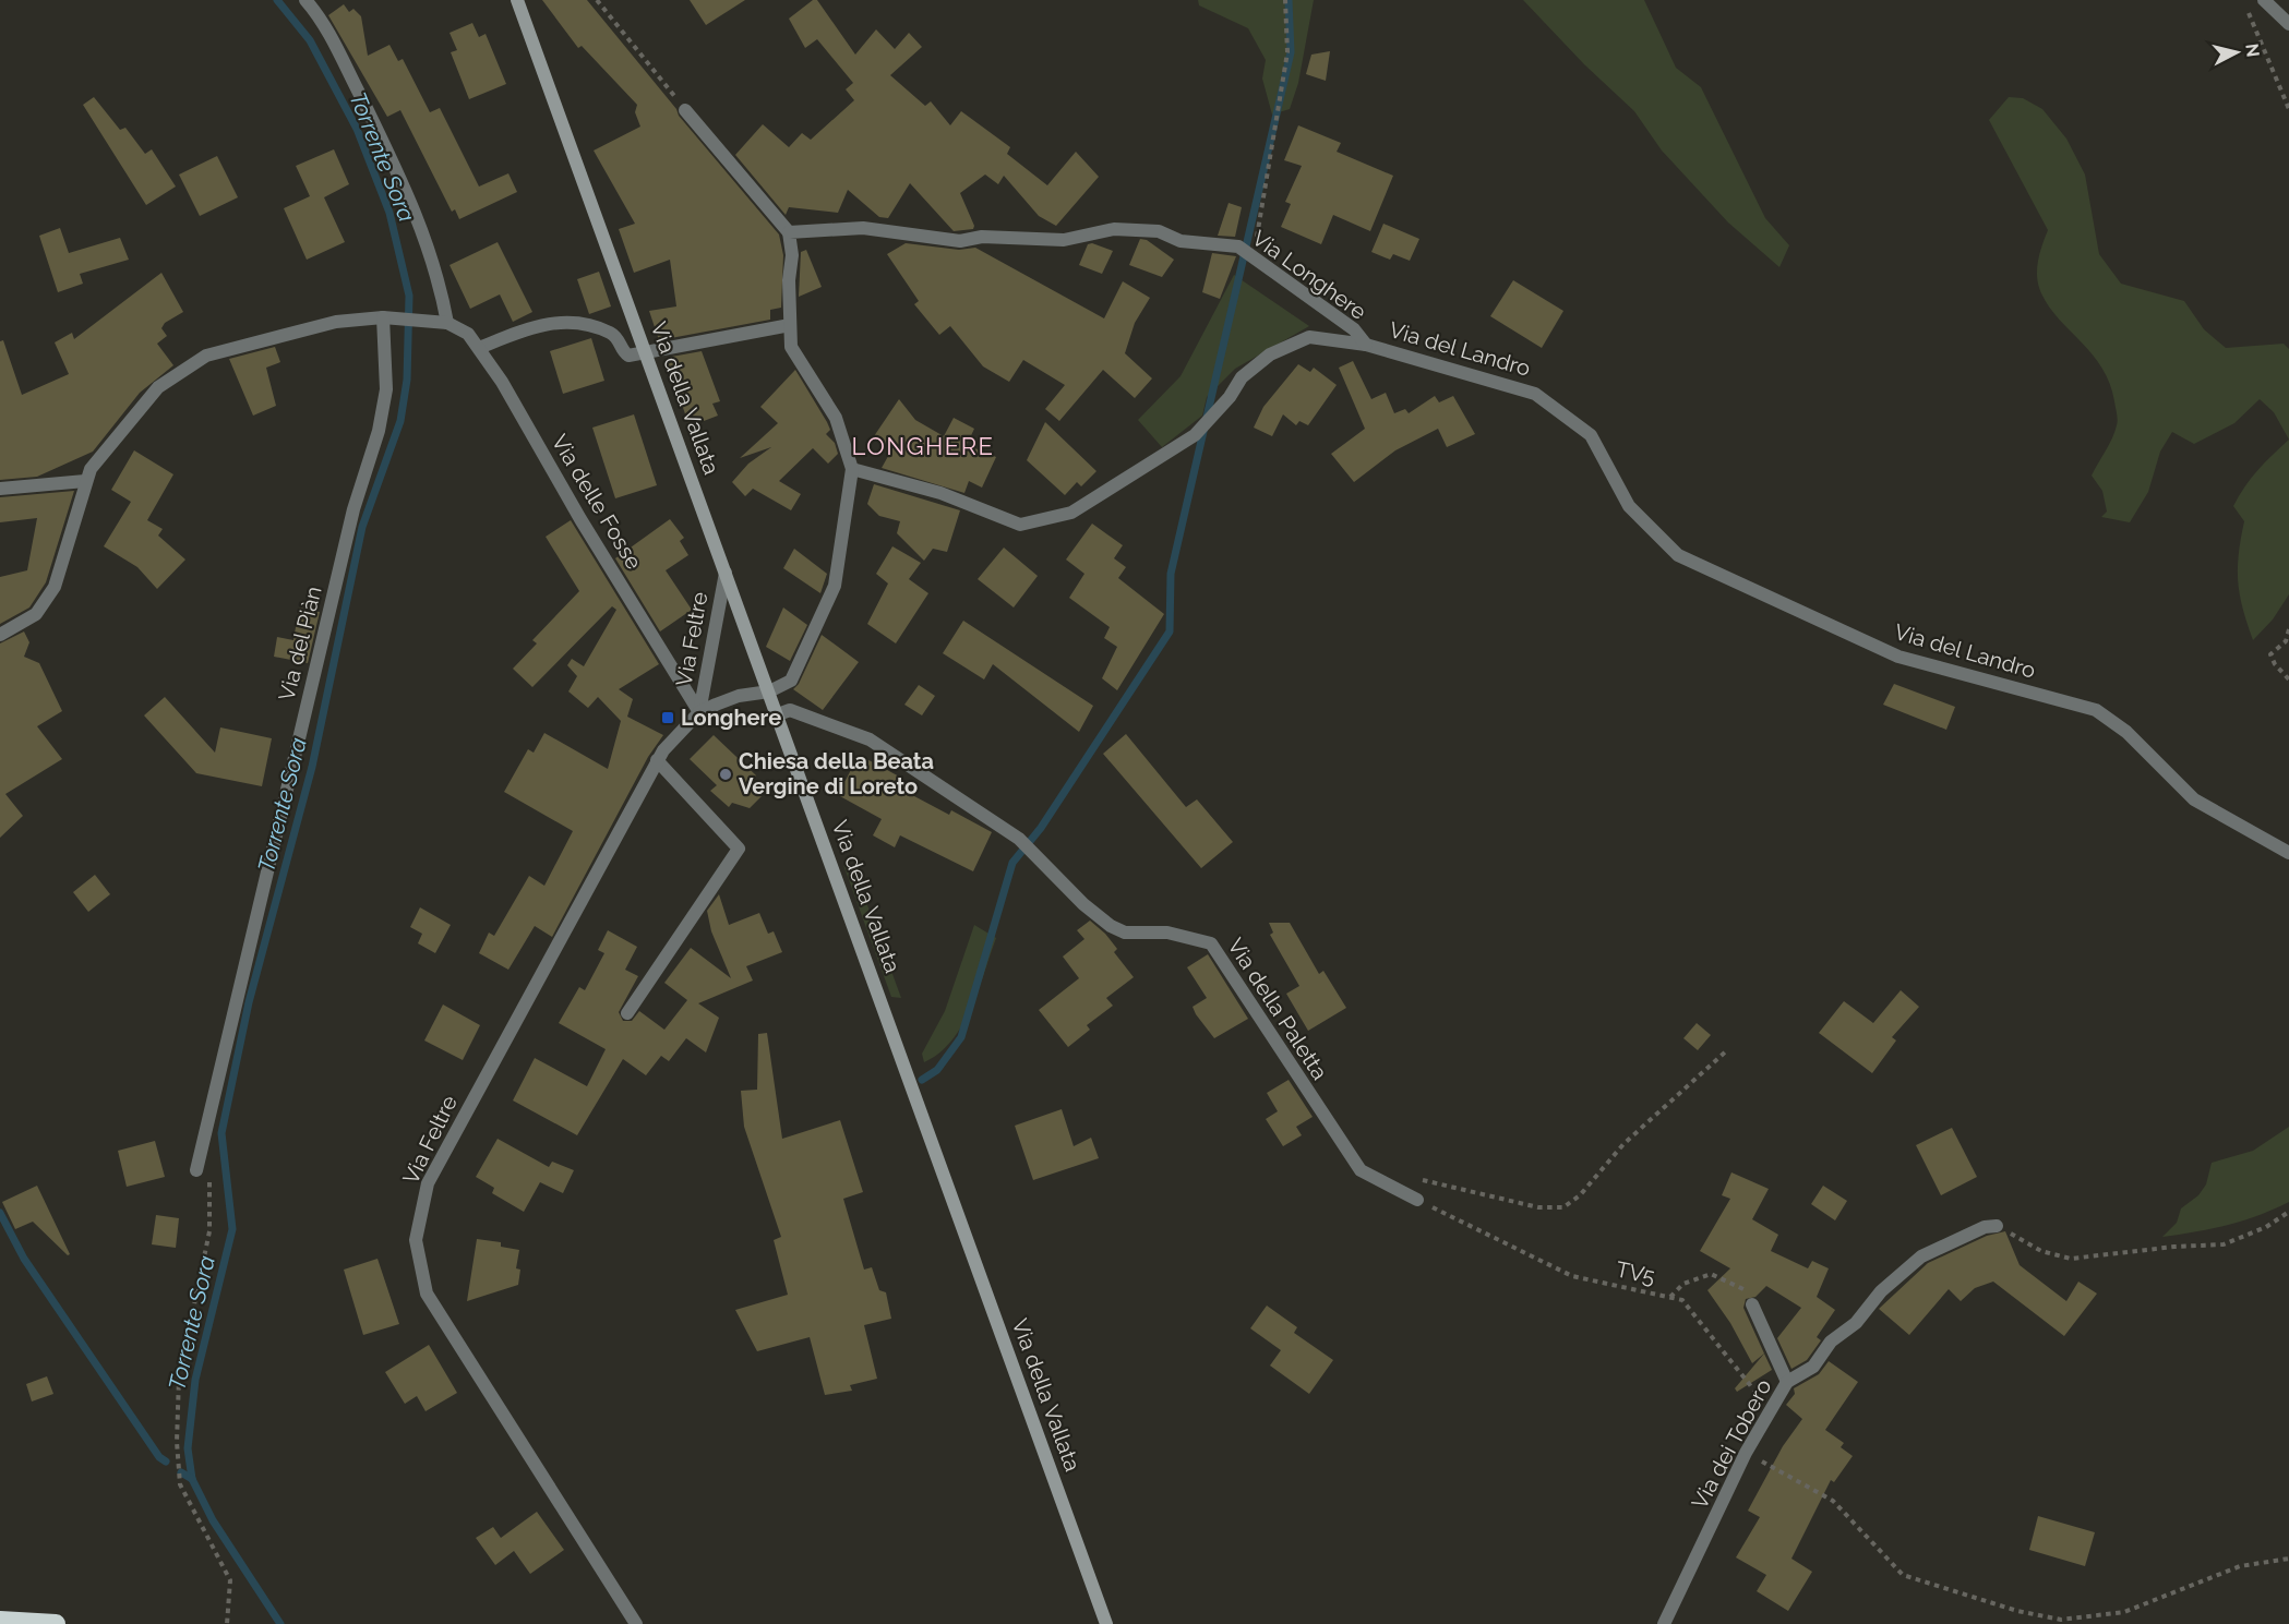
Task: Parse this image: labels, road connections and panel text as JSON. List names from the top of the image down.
{
  "streets": {
    "main road": ["Via della Vallata"],
    "street": [
      "Via Longhere",
      "Via del Landro",
      "Via delle Fosse",
      "Via Feltre",
      "Via del Piàn",
      "Via della Paletta",
      "Via dei Tobero"
    ],
    "path": ["TV5"]
  },
  "crossings": [
    ["Via Longhere", "Via del Landro"],
    ["Via della Vallata", "Via Feltre"],
    ["Via della Vallata", "Via della Paletta"],
    ["Via delle Fosse", "Via Feltre"],
    ["Via della Paletta", "TV5"]
  ],
  "districts": ["LONGHERE"],
  "water": ["Torrente Sora"],
  "places": {
    "transit": ["Longhere"],
    "other": ["Chiesa della Beata Vergine di Loreto"]
  },
  "north": "right"
}
